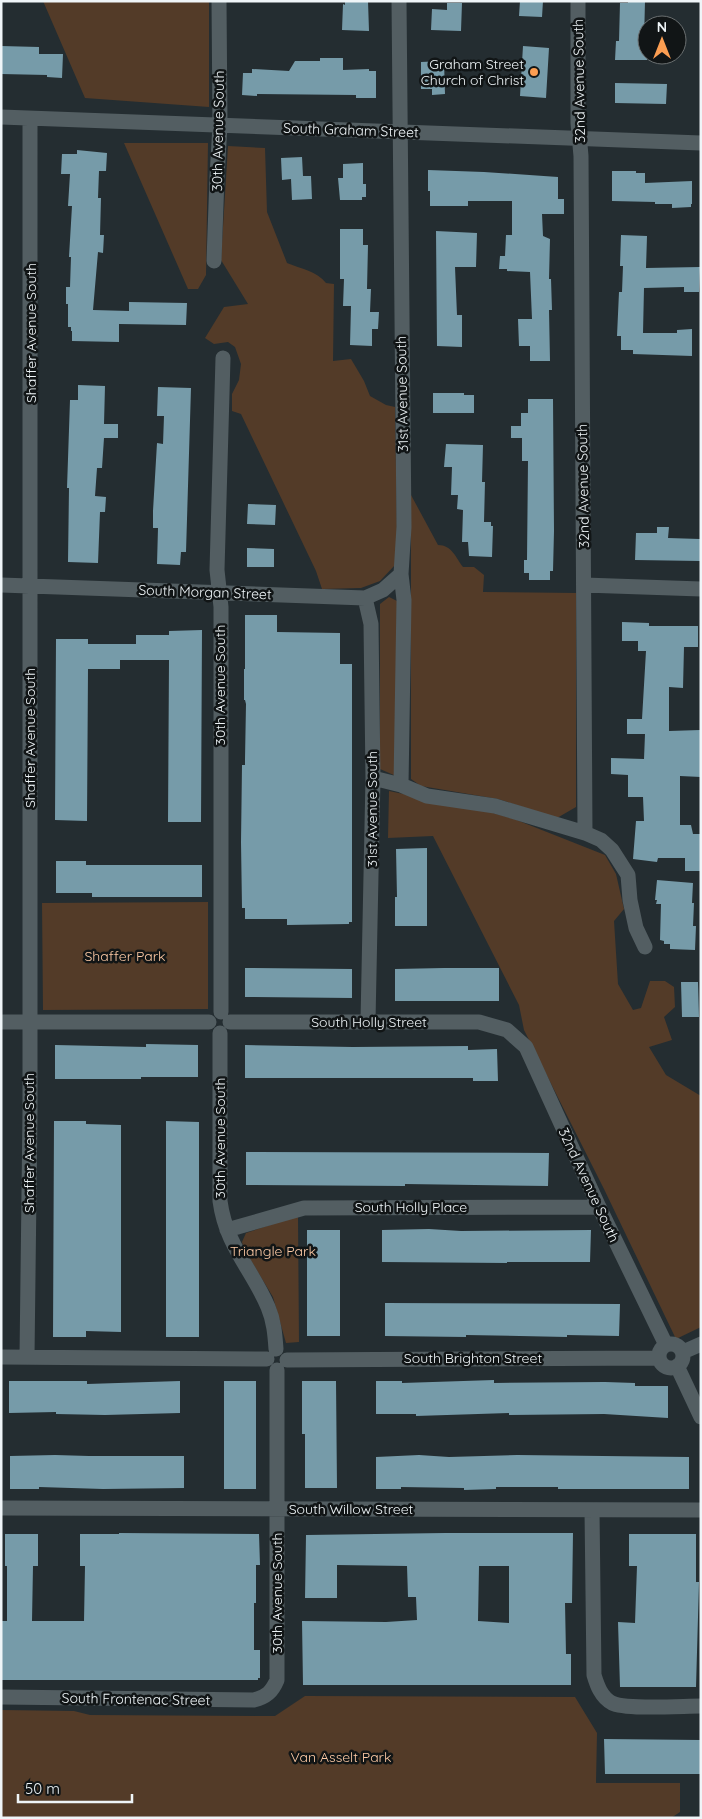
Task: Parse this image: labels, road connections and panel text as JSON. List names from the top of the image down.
{
  "streets": {
    "street": [
      "32nd Avenue South",
      "South Graham Street",
      "30th Avenue South",
      "Shaffer Avenue South",
      "31st Avenue South",
      "South Morgan Street",
      "South Holly Street",
      "South Holly Place",
      "South Brighton Street",
      "South Willow Street",
      "South Frontenac Street"
    ]
  },
  "crossings": [
    ["32nd Avenue South", "South Graham Street"],
    ["32nd Avenue South", "South Holly Street"],
    ["32nd Avenue South", "South Holly Place"],
    ["32nd Avenue South", "South Brighton Street"],
    ["South Graham Street", "30th Avenue South"],
    ["South Graham Street", "Shaffer Avenue South"],
    ["South Graham Street", "31st Avenue South"],
    ["30th Avenue South", "South Morgan Street"],
    ["30th Avenue South", "South Holly Street"],
    ["30th Avenue South", "South Holly Place"],
    ["30th Avenue South", "South Brighton Street"],
    ["30th Avenue South", "South Willow Street"],
    ["30th Avenue South", "South Frontenac Street"],
    ["Shaffer Avenue South", "South Morgan Street"],
    ["Shaffer Avenue South", "South Brighton Street"],
    ["31st Avenue South", "South Morgan Street"],
    ["31st Avenue South", "South Holly Street"]
  ],
  "parks": ["Shaffer Park", "Triangle Park", "Van Asselt Park"],
  "places": ["Graham Street Church of Christ"],
  "scale_bar": "50 m",
  "north": "top"
}
